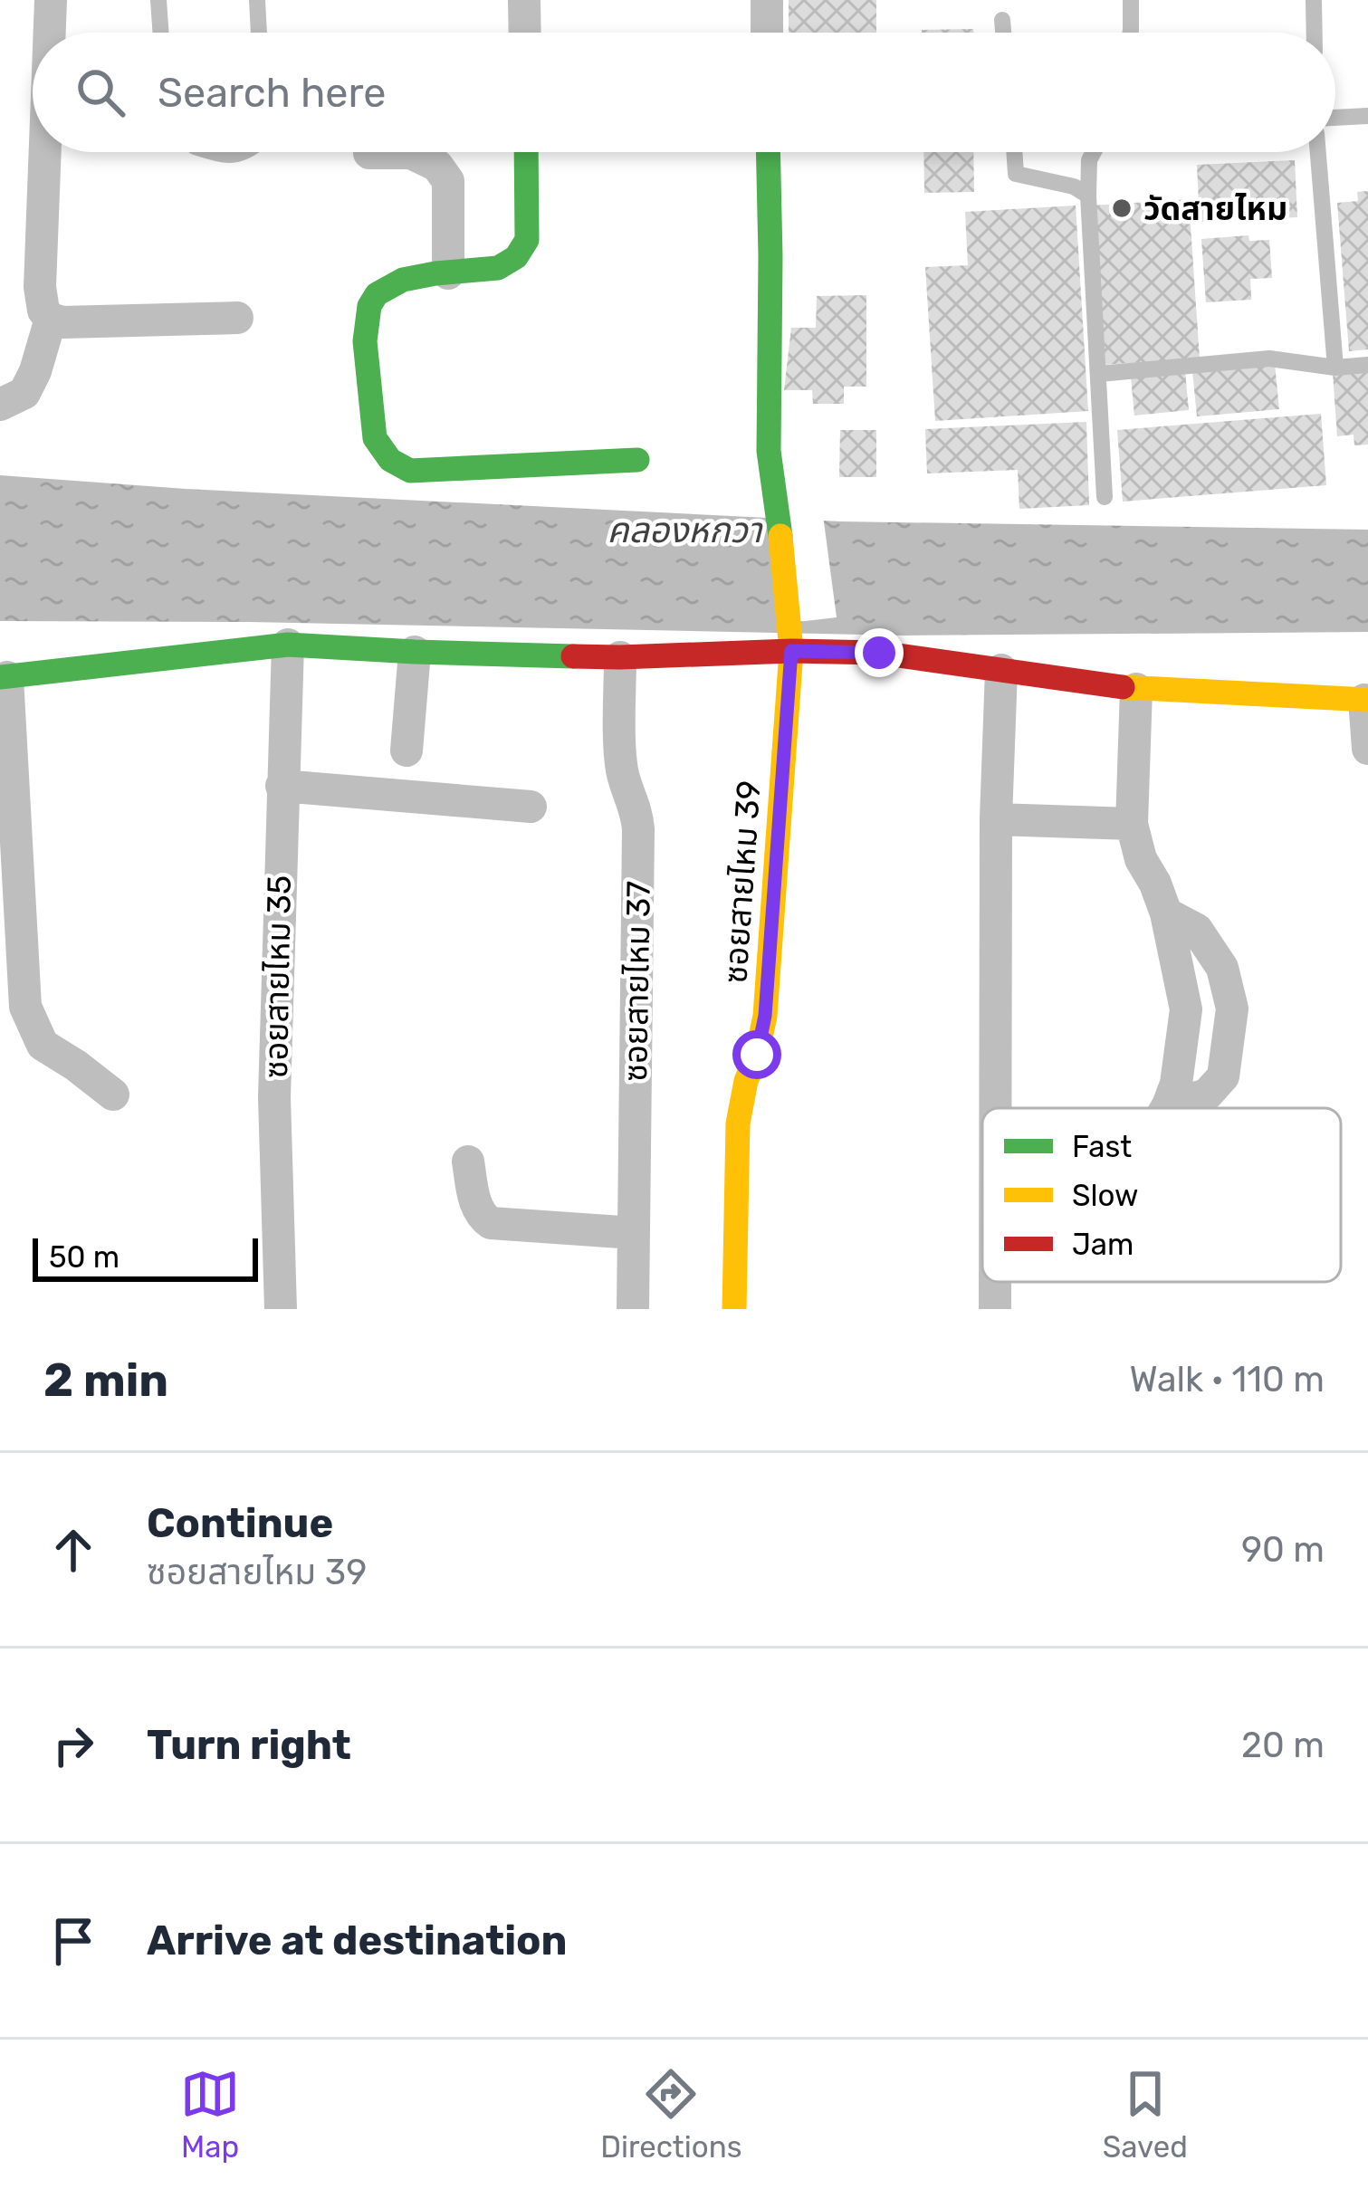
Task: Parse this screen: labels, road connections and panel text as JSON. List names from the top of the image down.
{
  "streets": {
    "street": ["ซอยสายไหม 39", "ซอยสายไหม 35", "ซอยสายไหม 37"]
  },
  "water": ["คลองหกวา"],
  "places": ["วัดสายไหม"],
  "legend": ["Fast", "Slow", "Jam"],
  "scale_bar": "50 m",
  "page": {
    "search": "Search here",
    "scale": "50 m",
    "heading": ["2 min", "Walk · 110 m"],
    "list": [
      ["Continue", "ซอยสายไหม 39", "90 m"],
      ["Turn right", "20 m"],
      "Arrive at destination"
    ],
    "nav": ["Map", "Directions", "Saved"]
  }
}
